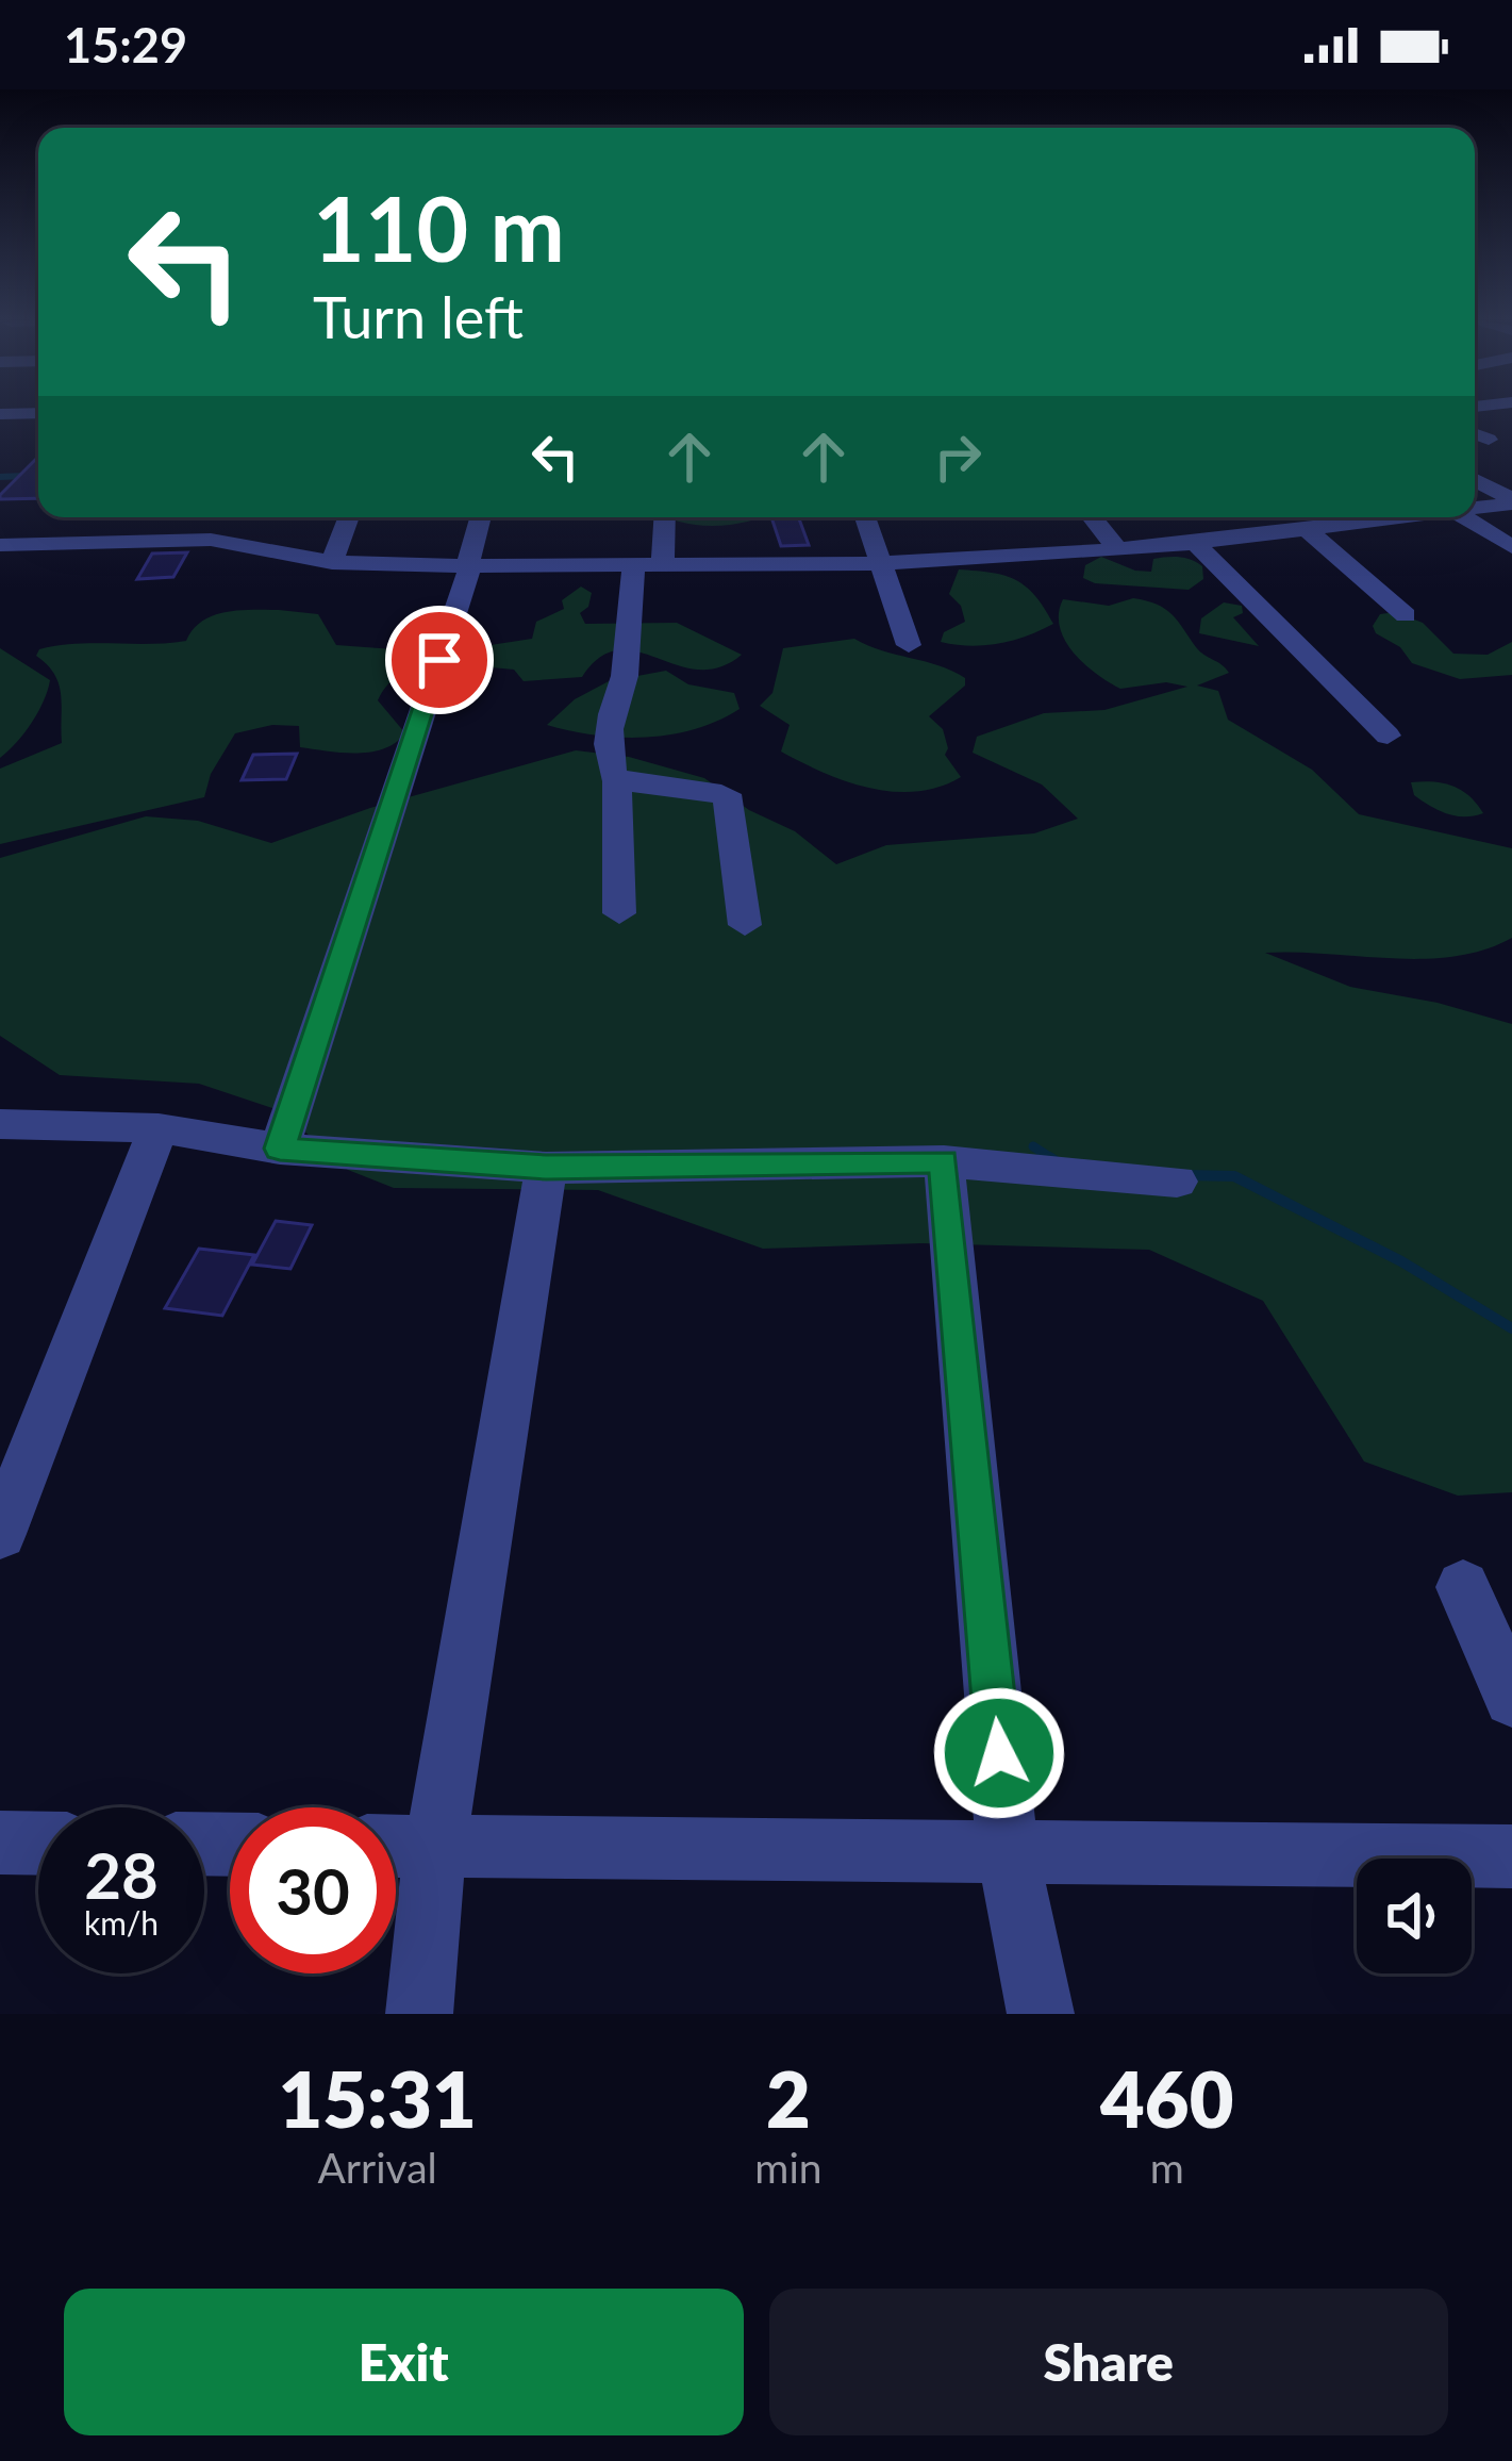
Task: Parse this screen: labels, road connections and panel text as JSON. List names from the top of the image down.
{
  "page": {
    "status": "15:29",
    "turn": ["110 m", "Turn left"],
    "speed": "28 km/h",
    "limit": "30",
    "eta": [
      "15:31",
      "Arrival",
      "2",
      "min",
      "460",
      "m"
    ],
    "buttons": ["Exit", "Share"]
  }
}
